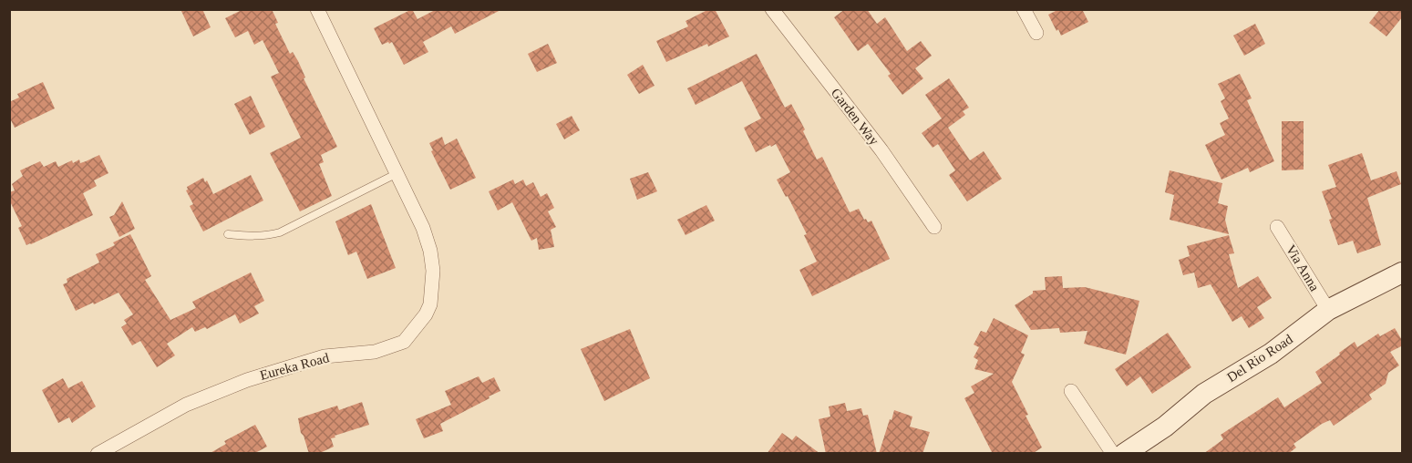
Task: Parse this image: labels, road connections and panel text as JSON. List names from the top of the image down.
{
  "streets": {
    "main road": ["Del Rio Road"],
    "street": ["Garden Way", "Via Anna", "Eureka Road"]
  },
  "crossings": [
    ["Via Anna", "Del Rio Road"]
  ]
}
